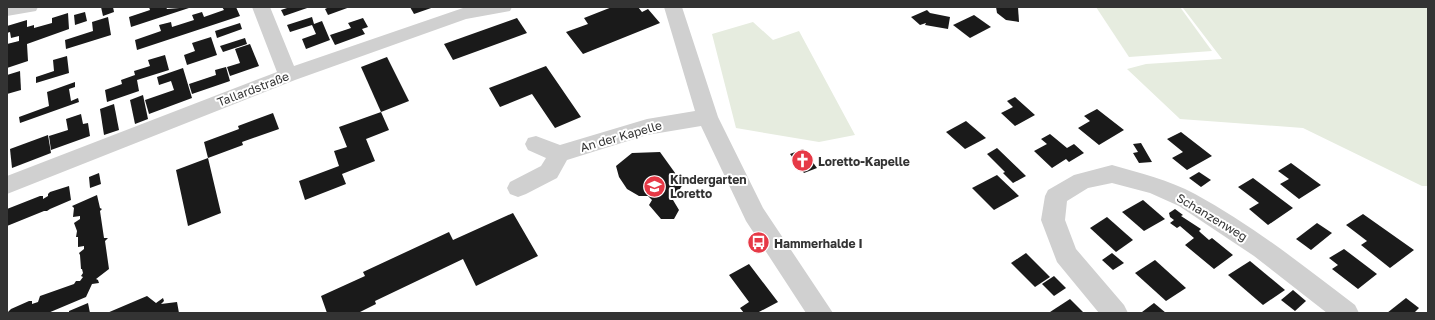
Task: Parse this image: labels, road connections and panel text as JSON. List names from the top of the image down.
{
  "streets": {
    "street": ["Tallardstraße", "An der Kapelle", "Schanzenweg"]
  },
  "places": {
    "church": ["Loretto-Kapelle"],
    "school or university": ["Kindergarten Loretto"],
    "bus stop": ["Hammerhalde I"]
  }
}
